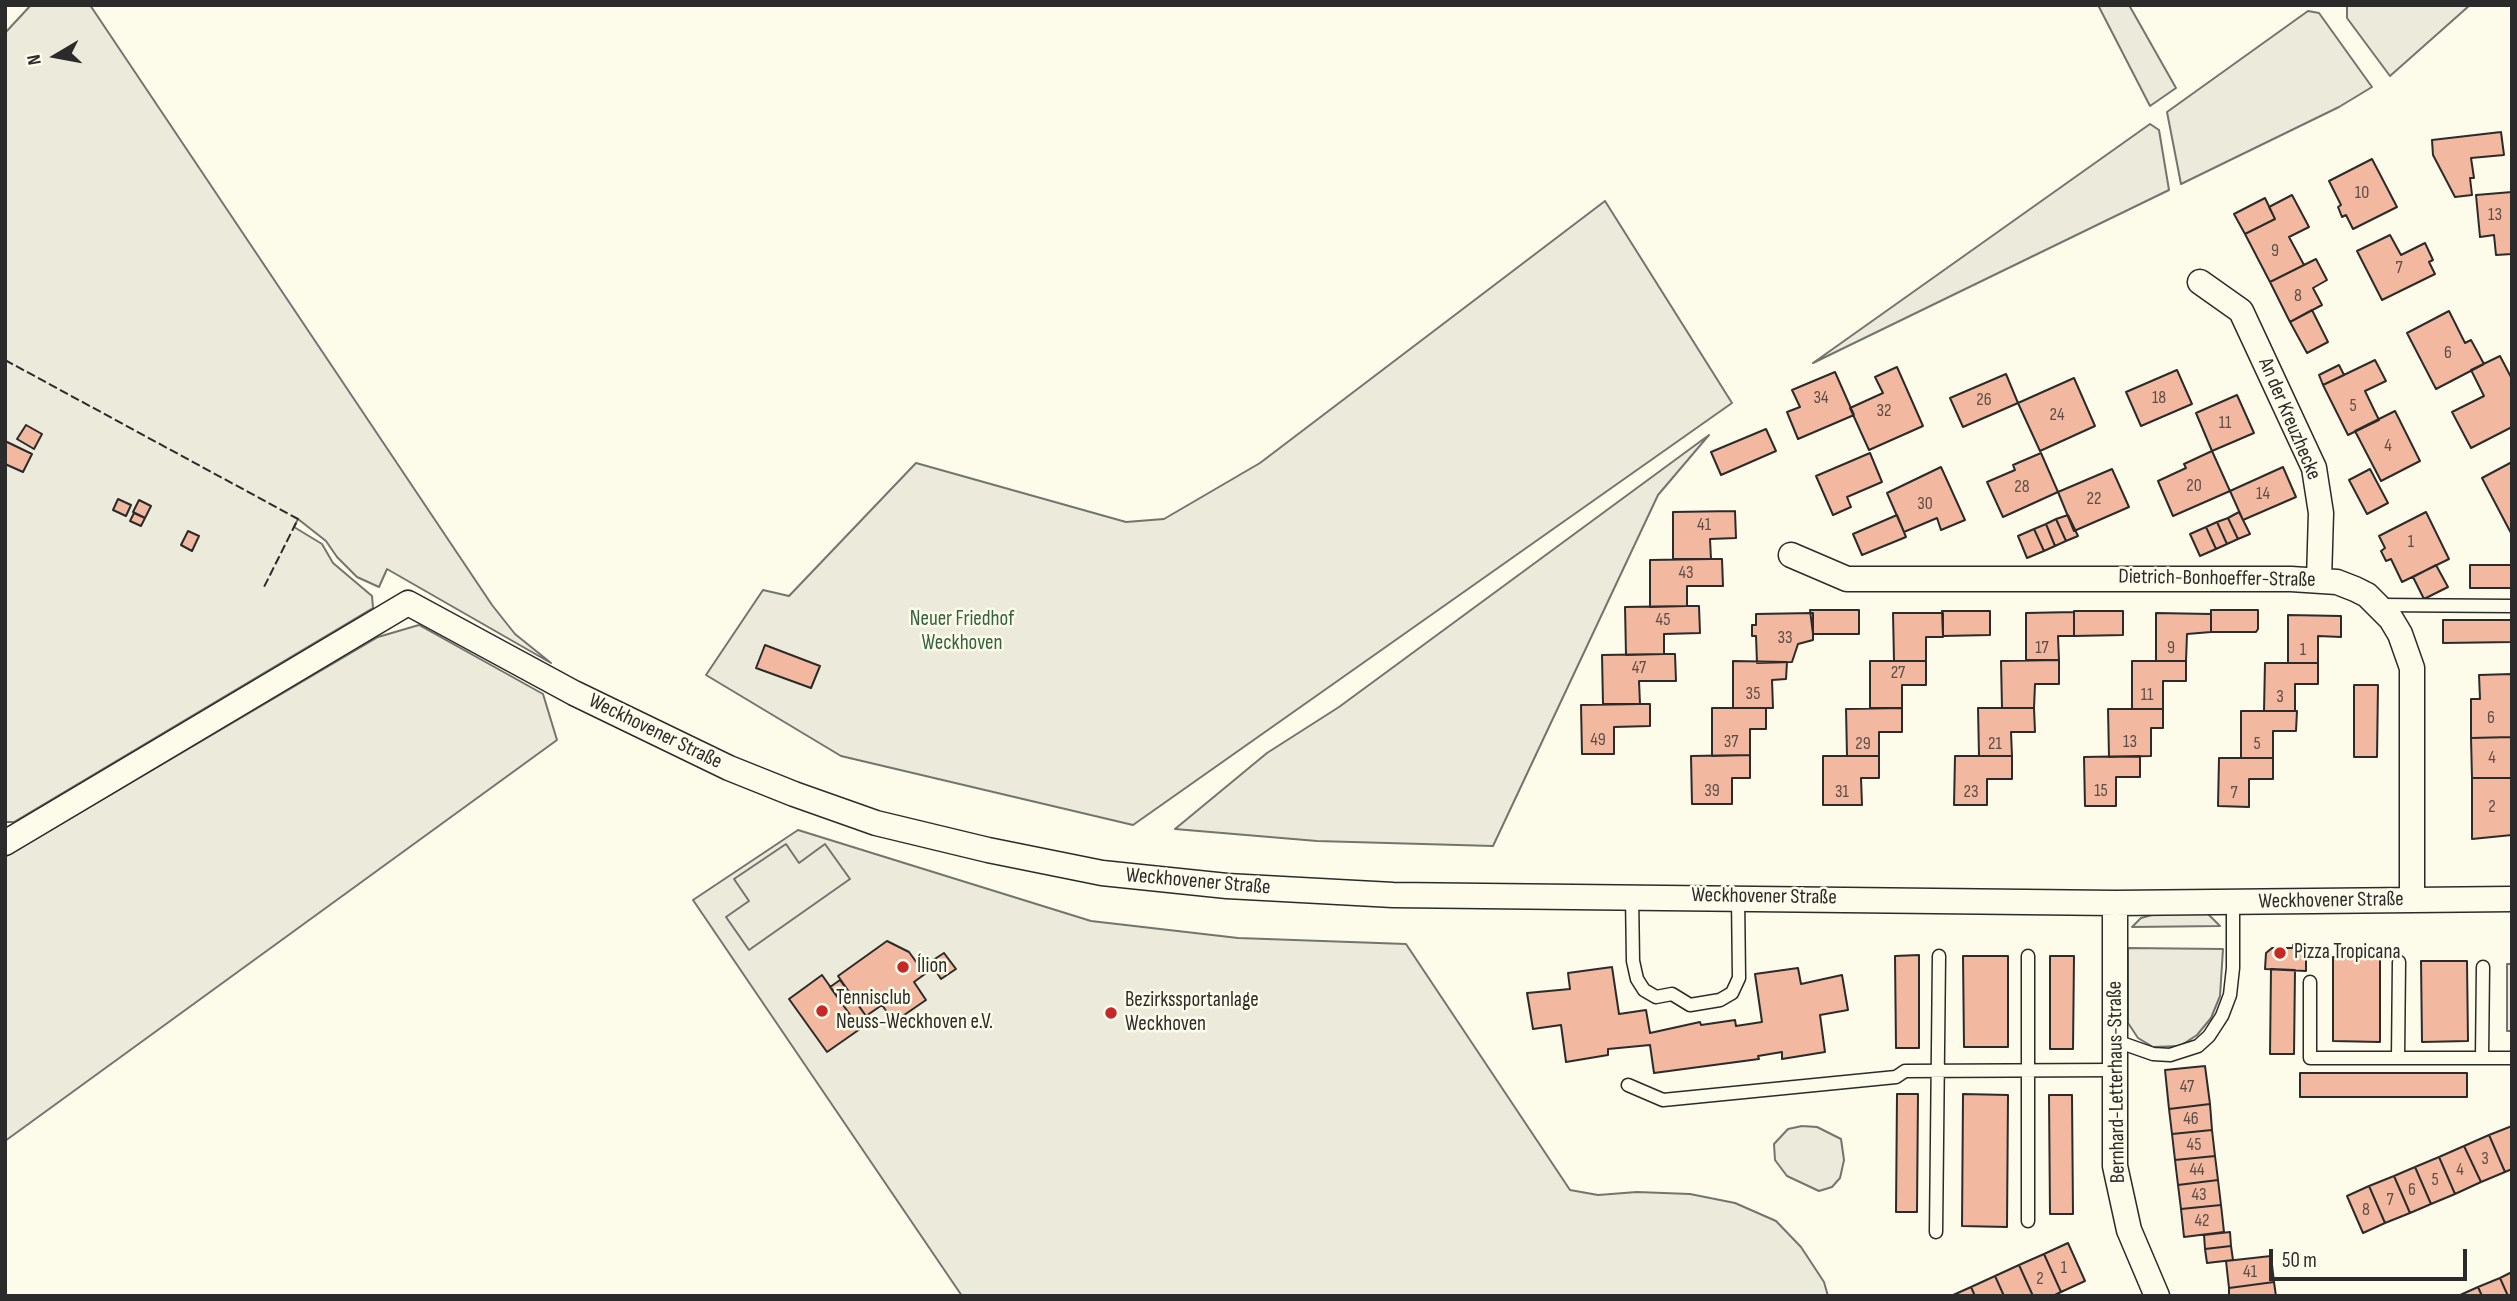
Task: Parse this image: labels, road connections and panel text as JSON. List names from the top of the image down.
{
  "streets": {
    "street": [
      "An der Kreuzhecke",
      "Dietrich-Bonhoeffer-Straße",
      "Weckhovener Straße",
      "Bernhard-Letterhaus-Straße"
    ]
  },
  "crossings": [
    ["An der Kreuzhecke", "Dietrich-Bonhoeffer-Straße"],
    ["Dietrich-Bonhoeffer-Straße", "Weckhovener Straße"],
    ["Weckhovener Straße", "Bernhard-Letterhaus-Straße"]
  ],
  "parks": ["Neuer Friedhof Weckhoven"],
  "places": [
    "Pizza Tropicana",
    "Ílion",
    "Tennisclub Neuss-Weckhoven e.V.",
    "Bezirkssportanlage Weckhoven"
  ],
  "house_numbers": [
    "10",
    "13",
    "9",
    "7",
    "8",
    "6",
    "34",
    "18",
    "26",
    "5",
    "32",
    "24",
    "11",
    "4",
    "20",
    "28",
    "14",
    "22",
    "30",
    "41",
    "1",
    "43",
    "45",
    "33",
    "17",
    "9",
    "1",
    "47",
    "27",
    "35",
    "11",
    "3",
    "6",
    "49",
    "37",
    "13",
    "29",
    "21",
    "5",
    "4",
    "39",
    "15",
    "31",
    "23",
    "7",
    "2",
    "47",
    "46",
    "45",
    "3",
    "44",
    "4",
    "5",
    "6",
    "43",
    "7",
    "8",
    "42",
    "1",
    "41",
    "2"
  ],
  "scale_bar": "50 m",
  "north": "left"
}
